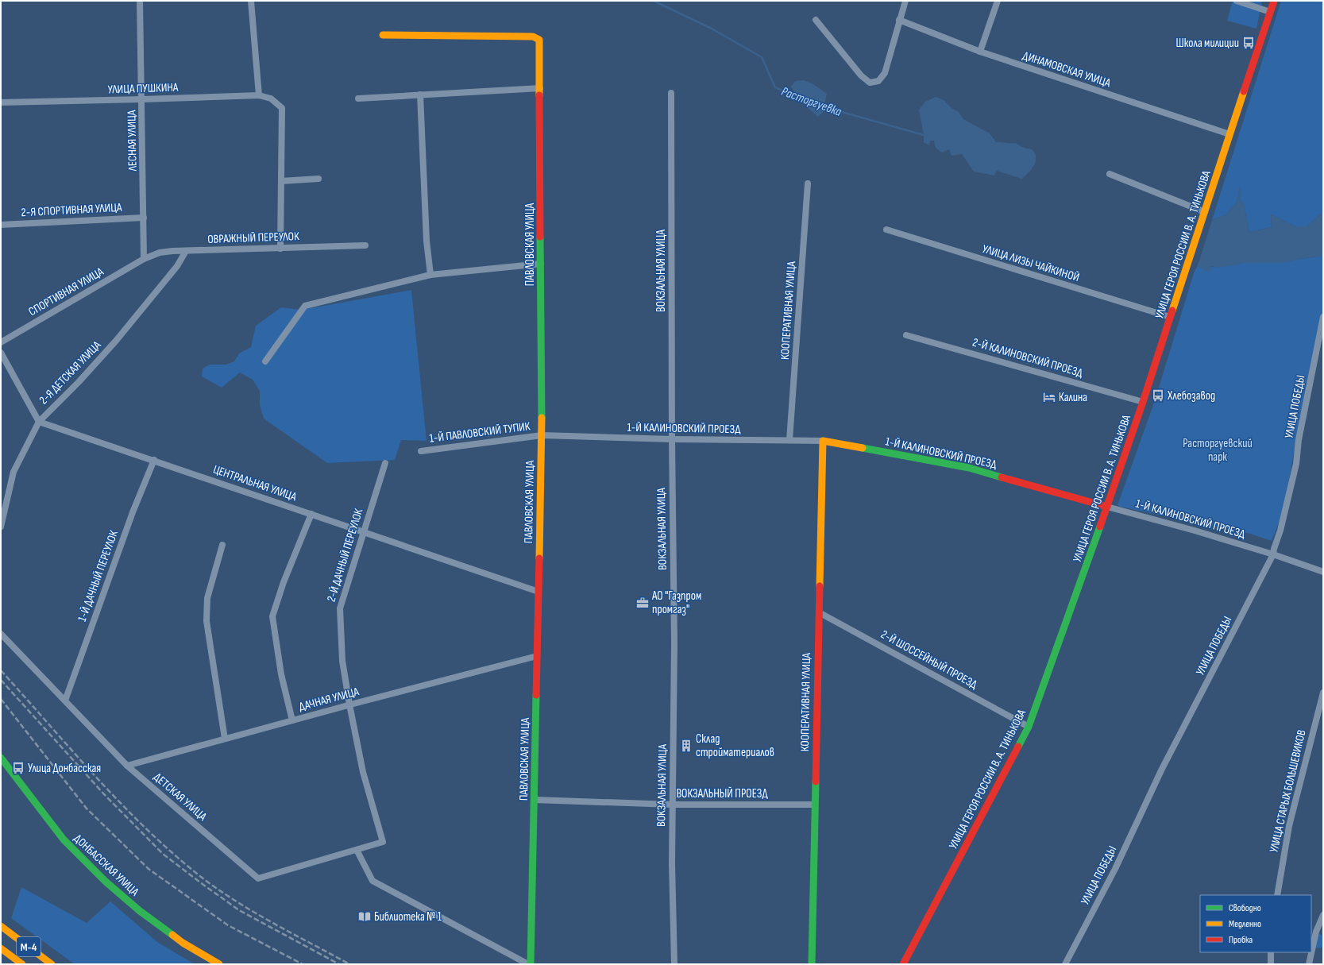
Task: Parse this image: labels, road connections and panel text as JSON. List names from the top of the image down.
{
  "streets": {
    "main road": [
      "ПАВЛОВСКАЯ УЛИЦА",
      "УЛИЦА ГЕРОЯ РОССИИ В. А. ТИНЬКОВА",
      "КООПЕРАТИВНАЯ УЛИЦА",
      "1-Й КАЛИНОВСКИЙ ПРОЕЗД",
      "ДОНБАССКАЯ УЛИЦА",
      "М-4"
    ],
    "street": [
      "ДИНАМОВСКАЯ УЛИЦА",
      "УЛИЦА ПУШКИНА",
      "ЛЕСНАЯ УЛИЦА",
      "2-Я СПОРТИВНАЯ УЛИЦА",
      "ОВРАЖНЫЙ ПЕРЕУЛОК",
      "УЛИЦА ЛИЗЫ ЧАЙКИНОЙ",
      "ВОКЗАЛЬНАЯ УЛИЦА",
      "СПОРТИВНАЯ УЛИЦА",
      "2-Й КАЛИНОВСКИЙ ПРОЕЗД",
      "2-Я ДЕТСКАЯ УЛИЦА",
      "УЛИЦА ПОБЕДЫ",
      "1-Й ПАВЛОВСКИЙ ТУПИК",
      "ЦЕНТРАЛЬНАЯ УЛИЦА",
      "2-Й ДАЧНЫЙ ПЕРЕУЛОК",
      "1-Й ДАЧНЫЙ ПЕРЕУЛОК",
      "2-Й ШОССЕЙНЫЙ ПРОЕЗД",
      "ДАЧНАЯ УЛИЦА",
      "УЛИЦА СТАРЫХ БОЛЬШЕВИКОВ",
      "ВОКЗАЛЬНЫЙ ПРОЕЗД",
      "ДЕТСКАЯ УЛИЦА"
    ]
  },
  "crossings": [
    ["ДИНАМОВСКАЯ УЛИЦА", "УЛИЦА ГЕРОЯ РОССИИ В. А. ТИНЬКОВА"],
    ["УЛИЦА ПУШКИНА", "ЛЕСНАЯ УЛИЦА"],
    ["ЛЕСНАЯ УЛИЦА", "2-Я СПОРТИВНАЯ УЛИЦА"],
    ["ЛЕСНАЯ УЛИЦА", "ОВРАЖНЫЙ ПЕРЕУЛОК"],
    ["ЛЕСНАЯ УЛИЦА", "СПОРТИВНАЯ УЛИЦА"],
    ["ОВРАЖНЫЙ ПЕРЕУЛОК", "СПОРТИВНАЯ УЛИЦА"],
    ["ОВРАЖНЫЙ ПЕРЕУЛОК", "2-Я ДЕТСКАЯ УЛИЦА"],
    ["ПАВЛОВСКАЯ УЛИЦА", "1-Й КАЛИНОВСКИЙ ПРОЕЗД"],
    ["ПАВЛОВСКАЯ УЛИЦА", "1-Й ПАВЛОВСКИЙ ТУПИК"],
    ["ПАВЛОВСКАЯ УЛИЦА", "ЦЕНТРАЛЬНАЯ УЛИЦА"],
    ["ПАВЛОВСКАЯ УЛИЦА", "ДАЧНАЯ УЛИЦА"],
    ["ПАВЛОВСКАЯ УЛИЦА", "ВОКЗАЛЬНЫЙ ПРОЕЗД"],
    ["УЛИЦА ГЕРОЯ РОССИИ В. А. ТИНЬКОВА", "УЛИЦА ЛИЗЫ ЧАЙКИНОЙ"],
    ["УЛИЦА ГЕРОЯ РОССИИ В. А. ТИНЬКОВА", "2-Й КАЛИНОВСКИЙ ПРОЕЗД"],
    ["УЛИЦА ГЕРОЯ РОССИИ В. А. ТИНЬКОВА", "1-Й КАЛИНОВСКИЙ ПРОЕЗД"],
    ["УЛИЦА ГЕРОЯ РОССИИ В. А. ТИНЬКОВА", "2-Й ШОССЕЙНЫЙ ПРОЕЗД"],
    ["ВОКЗАЛЬНАЯ УЛИЦА", "1-Й КАЛИНОВСКИЙ ПРОЕЗД"],
    ["ВОКЗАЛЬНАЯ УЛИЦА", "ВОКЗАЛЬНЫЙ ПРОЕЗД"],
    ["КООПЕРАТИВНАЯ УЛИЦА", "1-Й КАЛИНОВСКИЙ ПРОЕЗД"],
    ["КООПЕРАТИВНАЯ УЛИЦА", "2-Й ШОССЕЙНЫЙ ПРОЕЗД"],
    ["КООПЕРАТИВНАЯ УЛИЦА", "ВОКЗАЛЬНЫЙ ПРОЕЗД"],
    ["2-Я ДЕТСКАЯ УЛИЦА", "ЦЕНТРАЛЬНАЯ УЛИЦА"],
    ["УЛИЦА ПОБЕДЫ", "1-Й КАЛИНОВСКИЙ ПРОЕЗД"],
    ["1-Й КАЛИНОВСКИЙ ПРОЕЗД", "1-Й ПАВЛОВСКИЙ ТУПИК"],
    ["ЦЕНТРАЛЬНАЯ УЛИЦА", "2-Й ДАЧНЫЙ ПЕРЕУЛОК"],
    ["ЦЕНТРАЛЬНАЯ УЛИЦА", "1-Й ДАЧНЫЙ ПЕРЕУЛОК"],
    ["2-Й ДАЧНЫЙ ПЕРЕУЛОК", "ДАЧНАЯ УЛИЦА"],
    ["2-Й ДАЧНЫЙ ПЕРЕУЛОК", "ДЕТСКАЯ УЛИЦА"],
    ["1-Й ДАЧНЫЙ ПЕРЕУЛОК", "ДЕТСКАЯ УЛИЦА"],
    ["ДАЧНАЯ УЛИЦА", "ДЕТСКАЯ УЛИЦА"]
  ],
  "water": ["Расторгуевка"],
  "parks": ["Расторгуевский парк"],
  "places": {
    "bus stop": ["Школа милиции", "Хлебозавод", "Улица Донбасская"],
    "hotel": ["Калина"],
    "office": ["АО \"Газпром промгаз\""],
    "building": ["Склад стройматериалов"],
    "library": ["Библиотека № 1"]
  },
  "legend": ["Свободно", "Медленно", "Пробка"]
}
